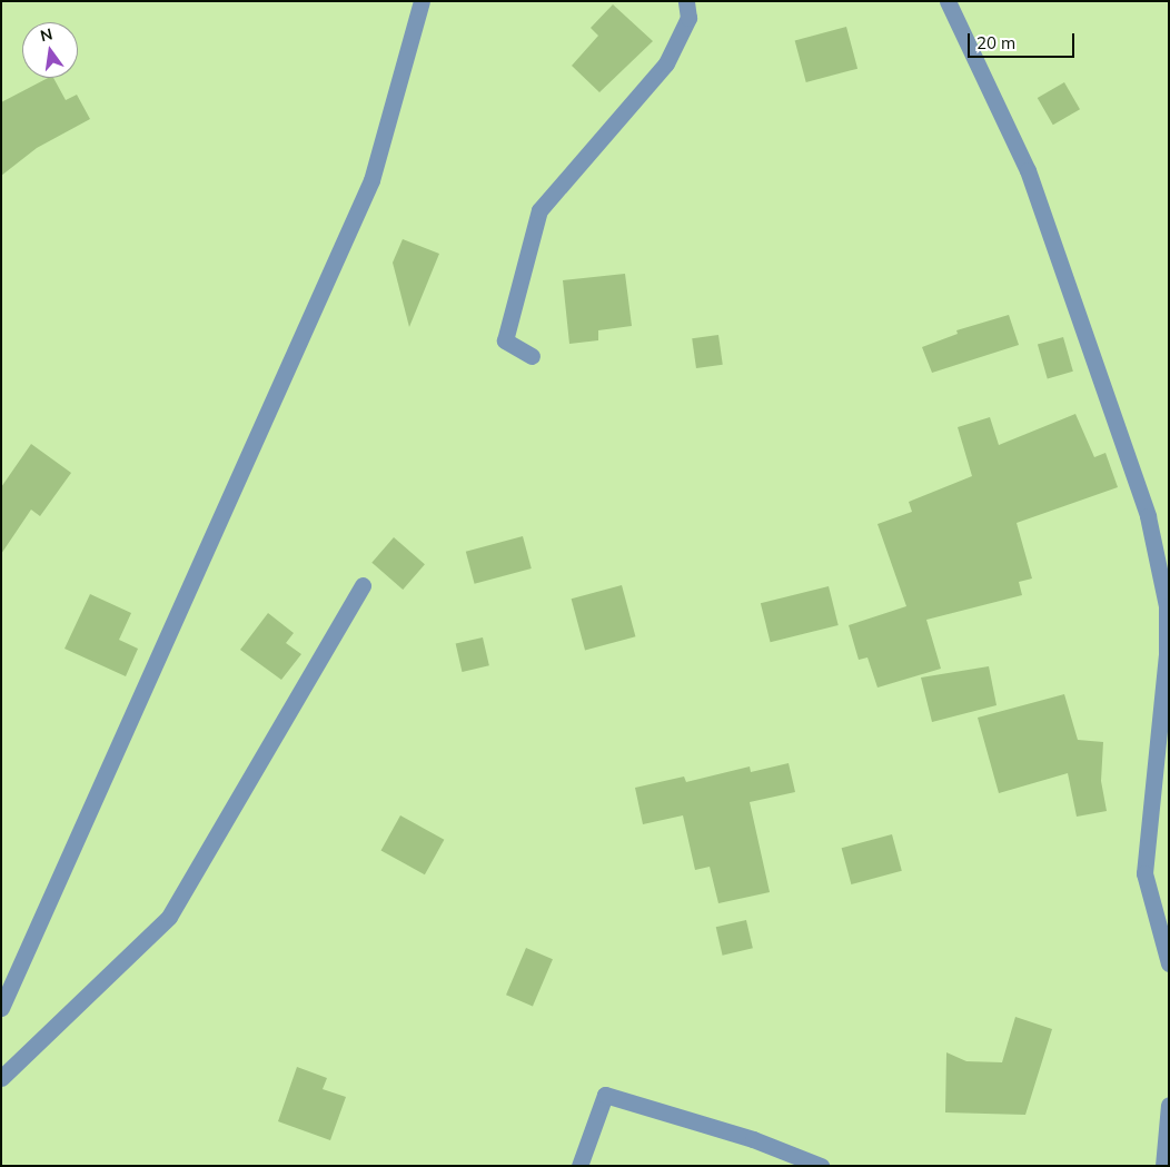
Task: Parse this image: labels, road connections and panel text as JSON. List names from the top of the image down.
{
  "scale_bar": "20 m",
  "north": "top"
}
